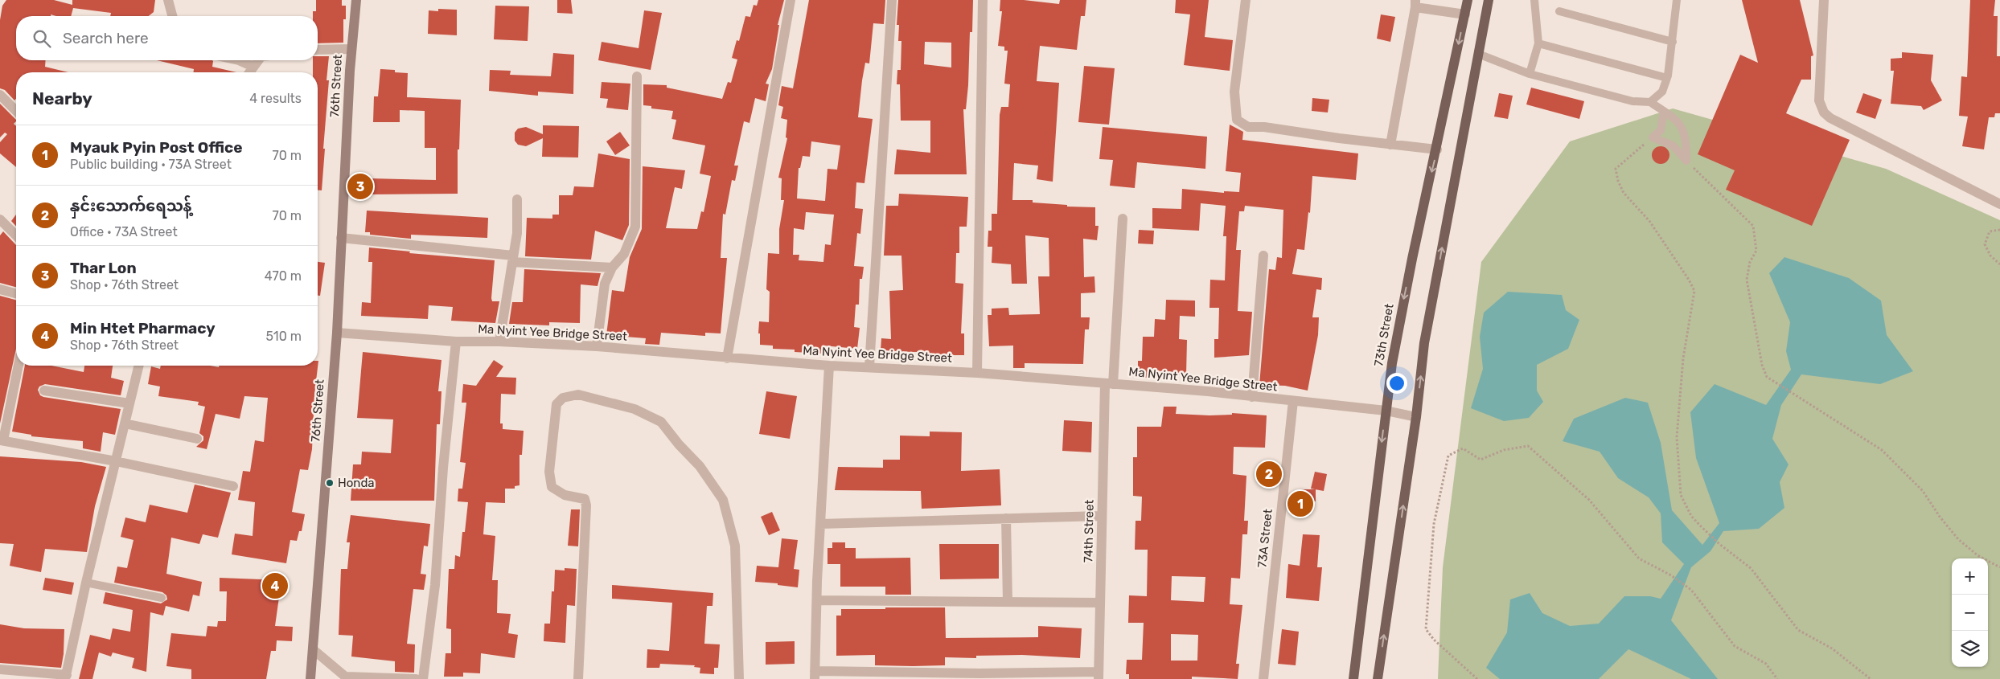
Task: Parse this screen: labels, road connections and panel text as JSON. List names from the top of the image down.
{
  "streets": {
    "main road": ["73th Street"],
    "street": [
      "76th Street",
      "Ma Nyint Yee Bridge Street",
      "74th Street",
      "73A Street"
    ]
  },
  "crossings": [
    ["76th Street", "Ma Nyint Yee Bridge Street"],
    ["Ma Nyint Yee Bridge Street", "73th Street"],
    ["Ma Nyint Yee Bridge Street", "74th Street"],
    ["Ma Nyint Yee Bridge Street", "73A Street"]
  ],
  "places": ["Honda"],
  "page": {
    "search": "Search here",
    "heading": ["Nearby", "4 results"],
    "list": [
      {
        "mark": "1",
        "name": "Myauk Pyin Post Office",
        "note": "Public building · 73A Street",
        "value": "70 m"
      },
      {
        "mark": "2",
        "name": "နှင်းသောက်ရေသန့်",
        "note": "Office · 73A Street",
        "value": "70 m"
      },
      {
        "mark": "3",
        "name": "Thar Lon",
        "note": "Shop · 76th Street",
        "value": "470 m"
      },
      {
        "mark": "4",
        "name": "Min Htet Pharmacy",
        "note": "Shop · 76th Street",
        "value": "510 m"
      }
    ],
    "pins": [
      "3",
      "2",
      "1",
      "4"
    ],
    "map_buttons": ["+", "−"]
  }
}
